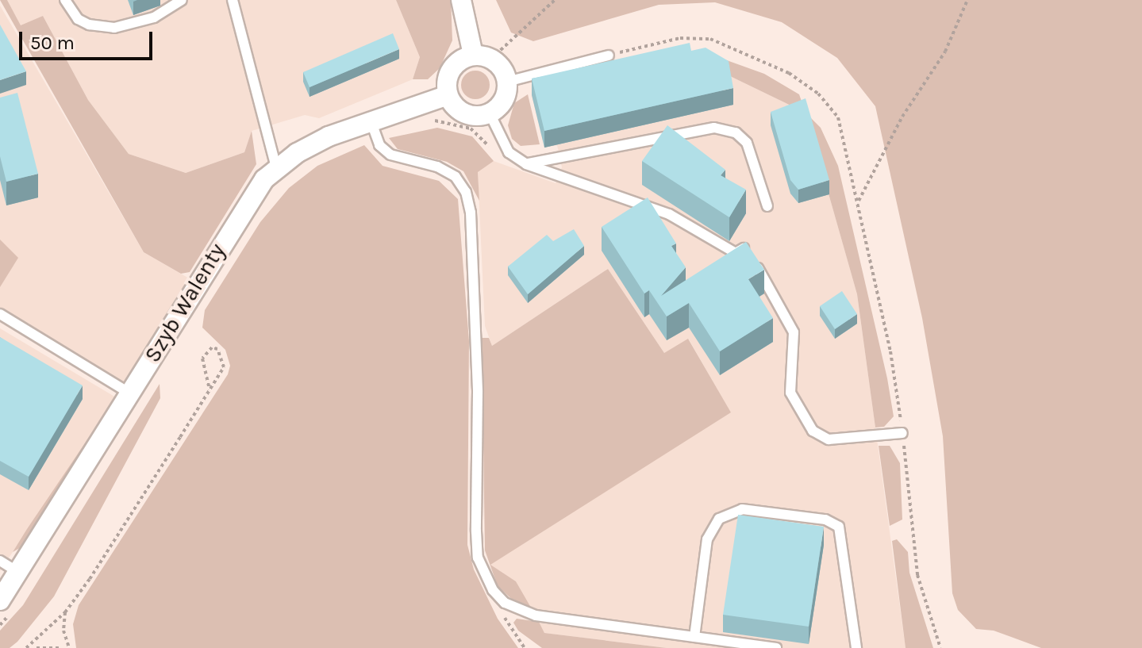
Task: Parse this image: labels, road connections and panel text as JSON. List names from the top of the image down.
{
  "streets": {
    "street": ["Szyb Walenty"]
  },
  "scale_bar": "50 m"
}
